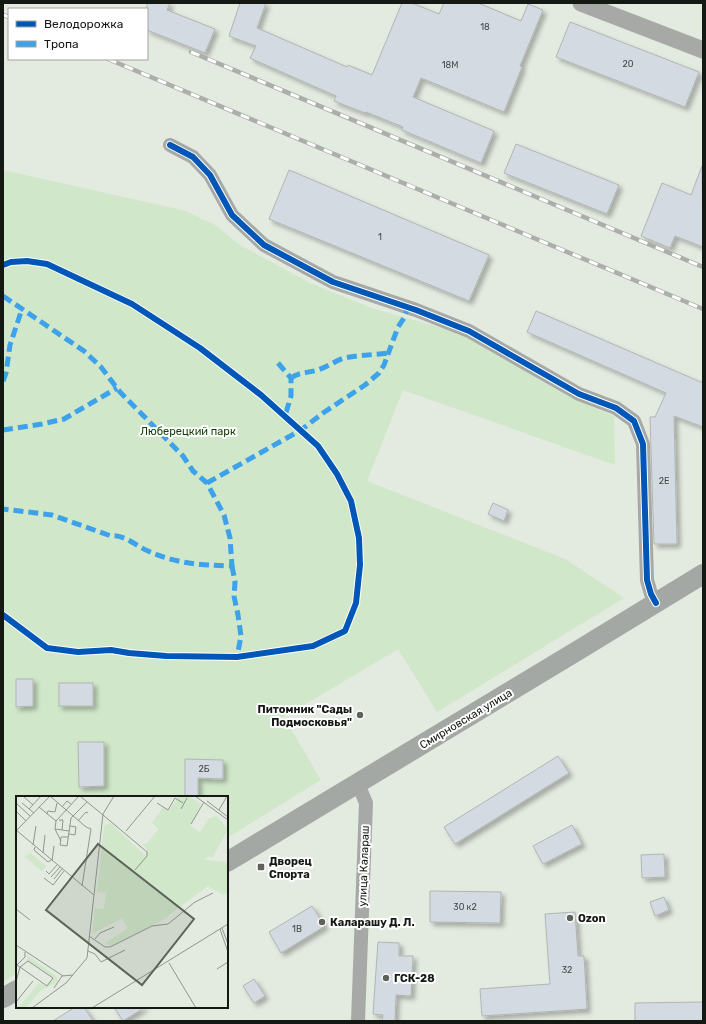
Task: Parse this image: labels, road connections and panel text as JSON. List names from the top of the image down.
{
  "streets": {
    "main road": ["Смирновская улица"],
    "street": ["улица Калараш"]
  },
  "crossings": [
    ["Смирновская улица", "улица Калараш"]
  ],
  "parks": ["Люберецкий парк"],
  "places": {
    "other": [
      "Питомник \"Сады Подмосковья\"",
      "Ozon",
      "Каларашу Д. Л.",
      "ГСК-28"
    ],
    "transit": ["Дворец Спорта"]
  },
  "house_numbers": [
    "18",
    "20",
    "18М",
    "1",
    "2Е",
    "2Б",
    "30 к2",
    "1В",
    "32"
  ],
  "legend": ["Велодорожка", "Тропа"]
}
